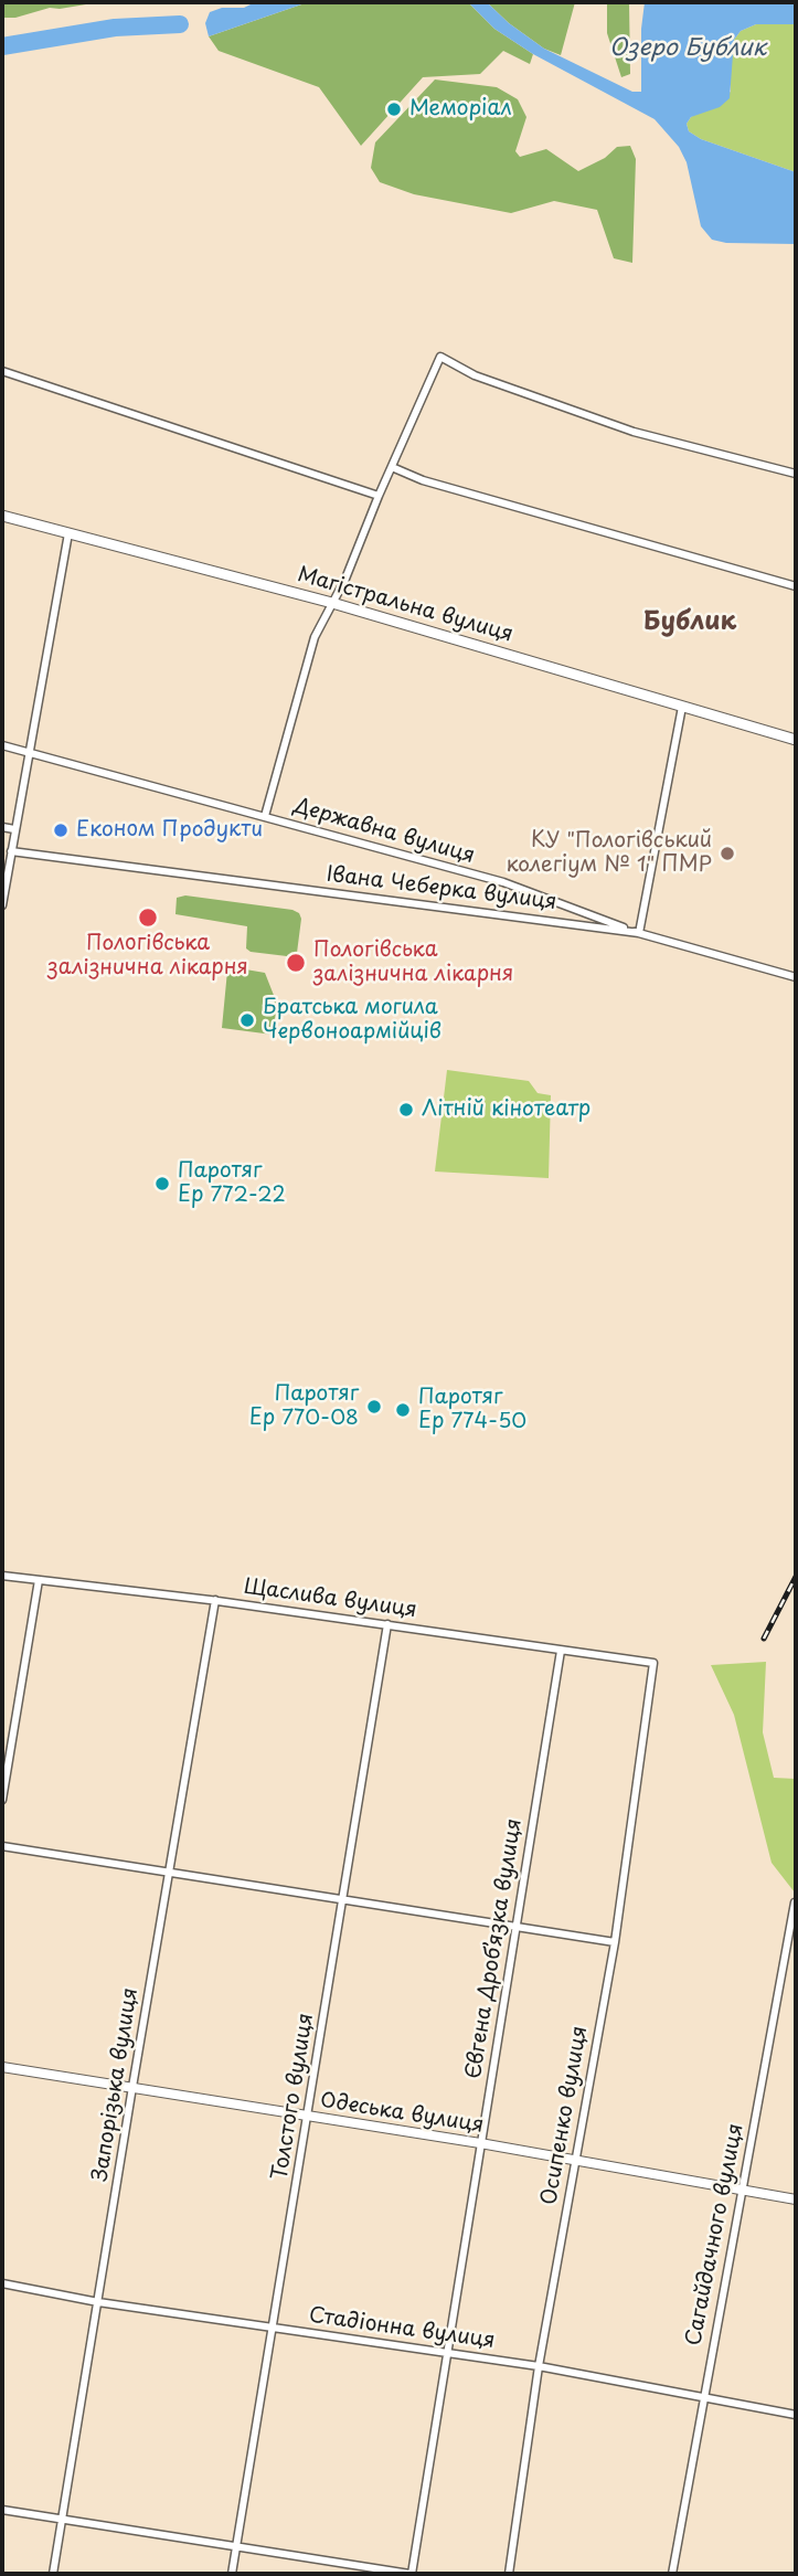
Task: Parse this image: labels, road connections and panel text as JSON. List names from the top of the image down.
{
  "streets": {
    "main road": ["Магістральна вулиця"],
    "street": [
      "Державна вулиця",
      "Івана Чеберка вулиця",
      "Щаслива вулиця",
      "Євгена Дроб’язка вулиця",
      "Запорізька вулиця",
      "Толстого вулиця",
      "Одеська вулиця",
      "Осипенко вулиця",
      "Сагайдачного вулиця",
      "Стадіонна вулиця"
    ]
  },
  "crossings": [
    ["Державна вулиця", "Івана Чеберка вулиця"],
    ["Щаслива вулиця", "Євгена Дроб’язка вулиця"],
    ["Щаслива вулиця", "Запорізька вулиця"],
    ["Щаслива вулиця", "Толстого вулиця"],
    ["Щаслива вулиця", "Осипенко вулиця"],
    ["Євгена Дроб’язка вулиця", "Одеська вулиця"],
    ["Євгена Дроб’язка вулиця", "Стадіонна вулиця"],
    ["Запорізька вулиця", "Одеська вулиця"],
    ["Запорізька вулиця", "Стадіонна вулиця"],
    ["Толстого вулиця", "Одеська вулиця"],
    ["Толстого вулиця", "Стадіонна вулиця"],
    ["Одеська вулиця", "Осипенко вулиця"],
    ["Одеська вулиця", "Сагайдачного вулиця"],
    ["Осипенко вулиця", "Стадіонна вулиця"],
    ["Сагайдачного вулиця", "Стадіонна вулиця"]
  ],
  "districts": ["Бублик"],
  "water": ["Озеро Бублик"],
  "places": [
    "Меморіал",
    "Економ Продукти",
    "КУ \"Пологівський колегіум № 1\" ПМР",
    "Пологiвська залiзнична лiкарня",
    "Пологівська залізнична лікарня",
    "Братська могила Червоноармійців",
    "Літній кінотеатр",
    "Паротяг Ер 772-22",
    "Паротяг Ер 770-08",
    "Паротяг Ер 774-50"
  ]
}
